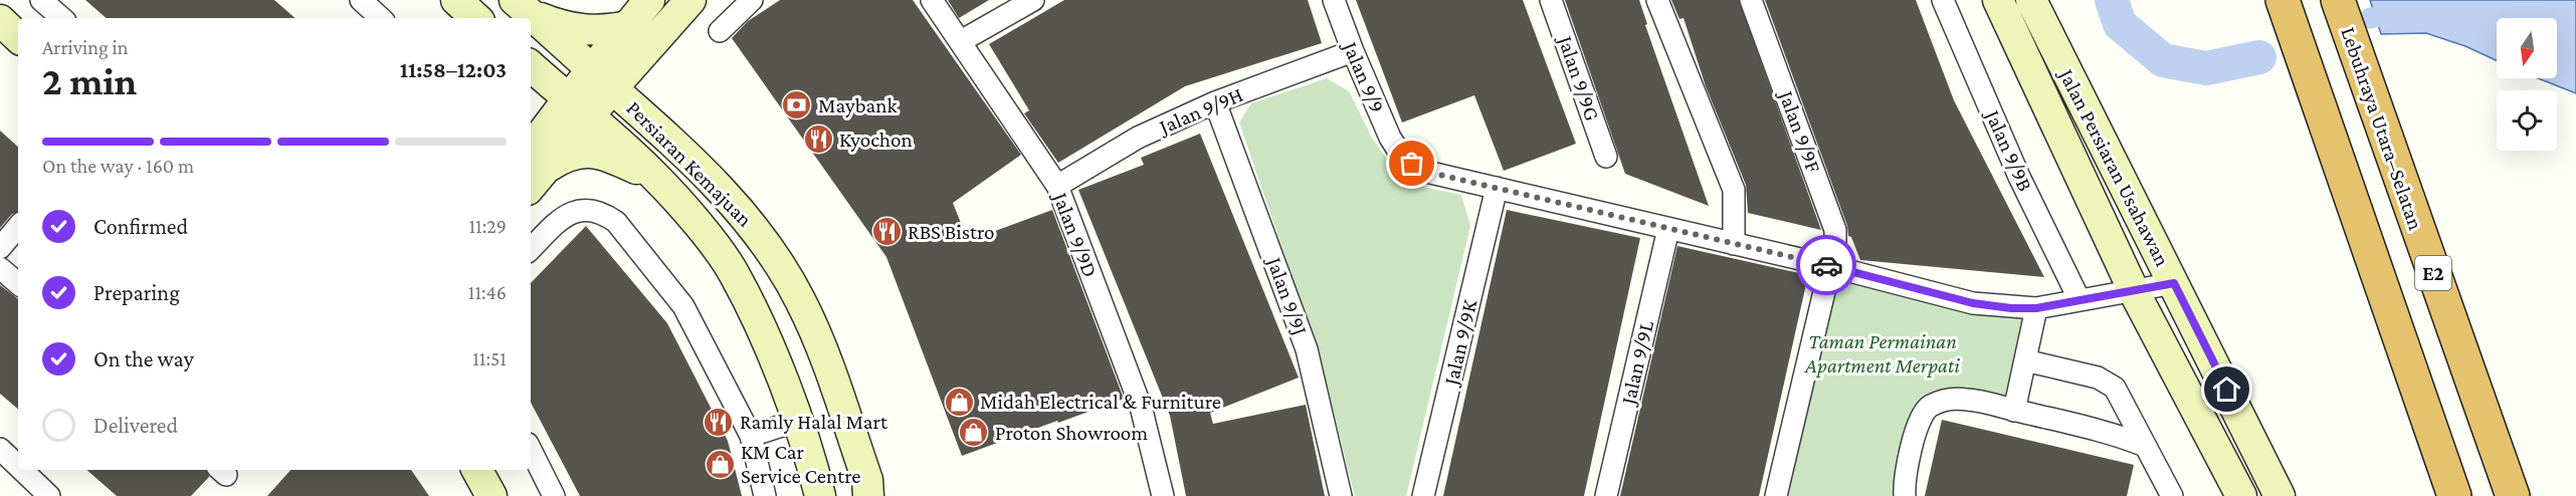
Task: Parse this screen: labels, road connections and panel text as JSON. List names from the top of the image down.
{
  "streets": {
    "highway": ["Lebuhraya Utara–Selatan", "E2"],
    "main road": ["Persiaran Kemajuan", "Jalan Persiaran Usahawan"],
    "street": [
      "Jalan 9/9",
      "Jalan 9/9G",
      "Jalan 9/9H",
      "Jalan 9/9F",
      "Jalan 9/9B",
      "Jalan 9/9D",
      "Jalan 9/9J",
      "Jalan 9/9K",
      "Jalan 9/9L"
    ]
  },
  "crossings": [
    ["Jalan 9/9", "Jalan 9/9H"],
    ["Jalan 9/9", "Jalan 9/9F"],
    ["Jalan 9/9", "Jalan 9/9B"],
    ["Jalan 9/9", "Jalan Persiaran Usahawan"],
    ["Jalan 9/9", "Jalan 9/9K"],
    ["Jalan 9/9", "Jalan 9/9L"],
    ["Jalan 9/9H", "Jalan 9/9D"],
    ["Jalan 9/9H", "Jalan 9/9J"]
  ],
  "parks": ["Taman Permainan Apartment Merpati"],
  "places": {
    "bank": ["Maybank"],
    "restaurant": ["Kyochon", "RBS Bistro", "Ramly Halal Mart"],
    "shop": ["Midah Electrical & Furniture", "Proton Showroom", "KM Car Service Centre"]
  },
  "north": "bottom",
  "page": {
    "heading": ["2 min", "Arriving in", "11:58–12:03"],
    "bar": "On the way · 160 m",
    "list": [
      ["Confirmed", "11:29"],
      ["Preparing", "11:46"],
      ["On the way", "11:51"],
      "Delivered"
    ]
  }
}
